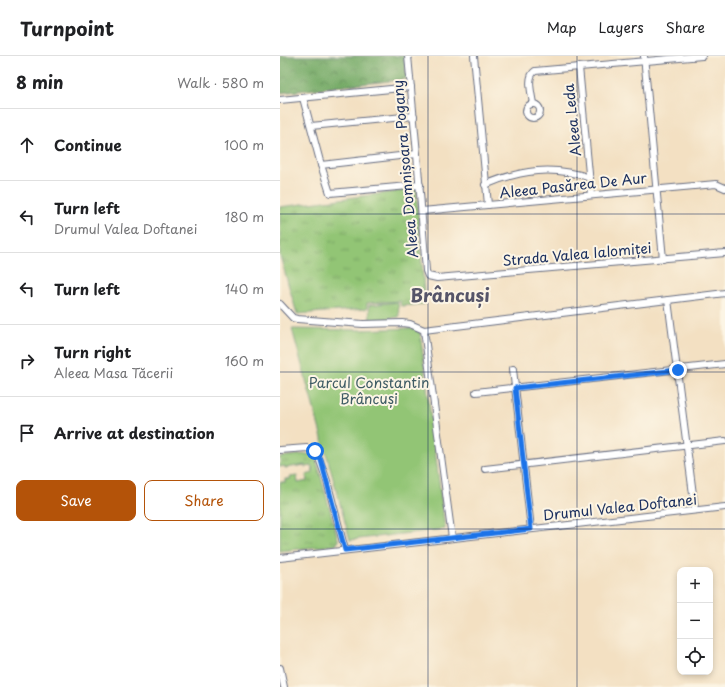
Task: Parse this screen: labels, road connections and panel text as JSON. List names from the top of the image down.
{
  "streets": {
    "street": [
      "Aleea Leda",
      "Aleea Domnișoara Pogany",
      "Aleea Pasărea De Aur",
      "Strada Valea Ialomiței",
      "Drumul Valea Doftanei"
    ]
  },
  "crossings": [
    ["Aleea Leda", "Aleea Pasărea De Aur"],
    ["Aleea Domnișoara Pogany", "Aleea Pasărea De Aur"],
    ["Aleea Domnișoara Pogany", "Strada Valea Ialomiței"]
  ],
  "districts": ["Brâncuși"],
  "parks": ["Parcul Constantin Brâncuși"],
  "page": {
    "header": "Turnpoint",
    "nav": ["Map", "Layers", "Share"],
    "heading": ["8 min", "Walk · 580 m"],
    "list": [
      ["Continue", "100 m"],
      ["Turn left", "Drumul Valea Doftanei", "180 m"],
      ["Turn left", "140 m"],
      ["Turn right", "Aleea Masa Tăcerii", "160 m"],
      "Arrive at destination"
    ],
    "buttons": ["Save", "Share"],
    "map_buttons": ["+", "−"]
  }
}
